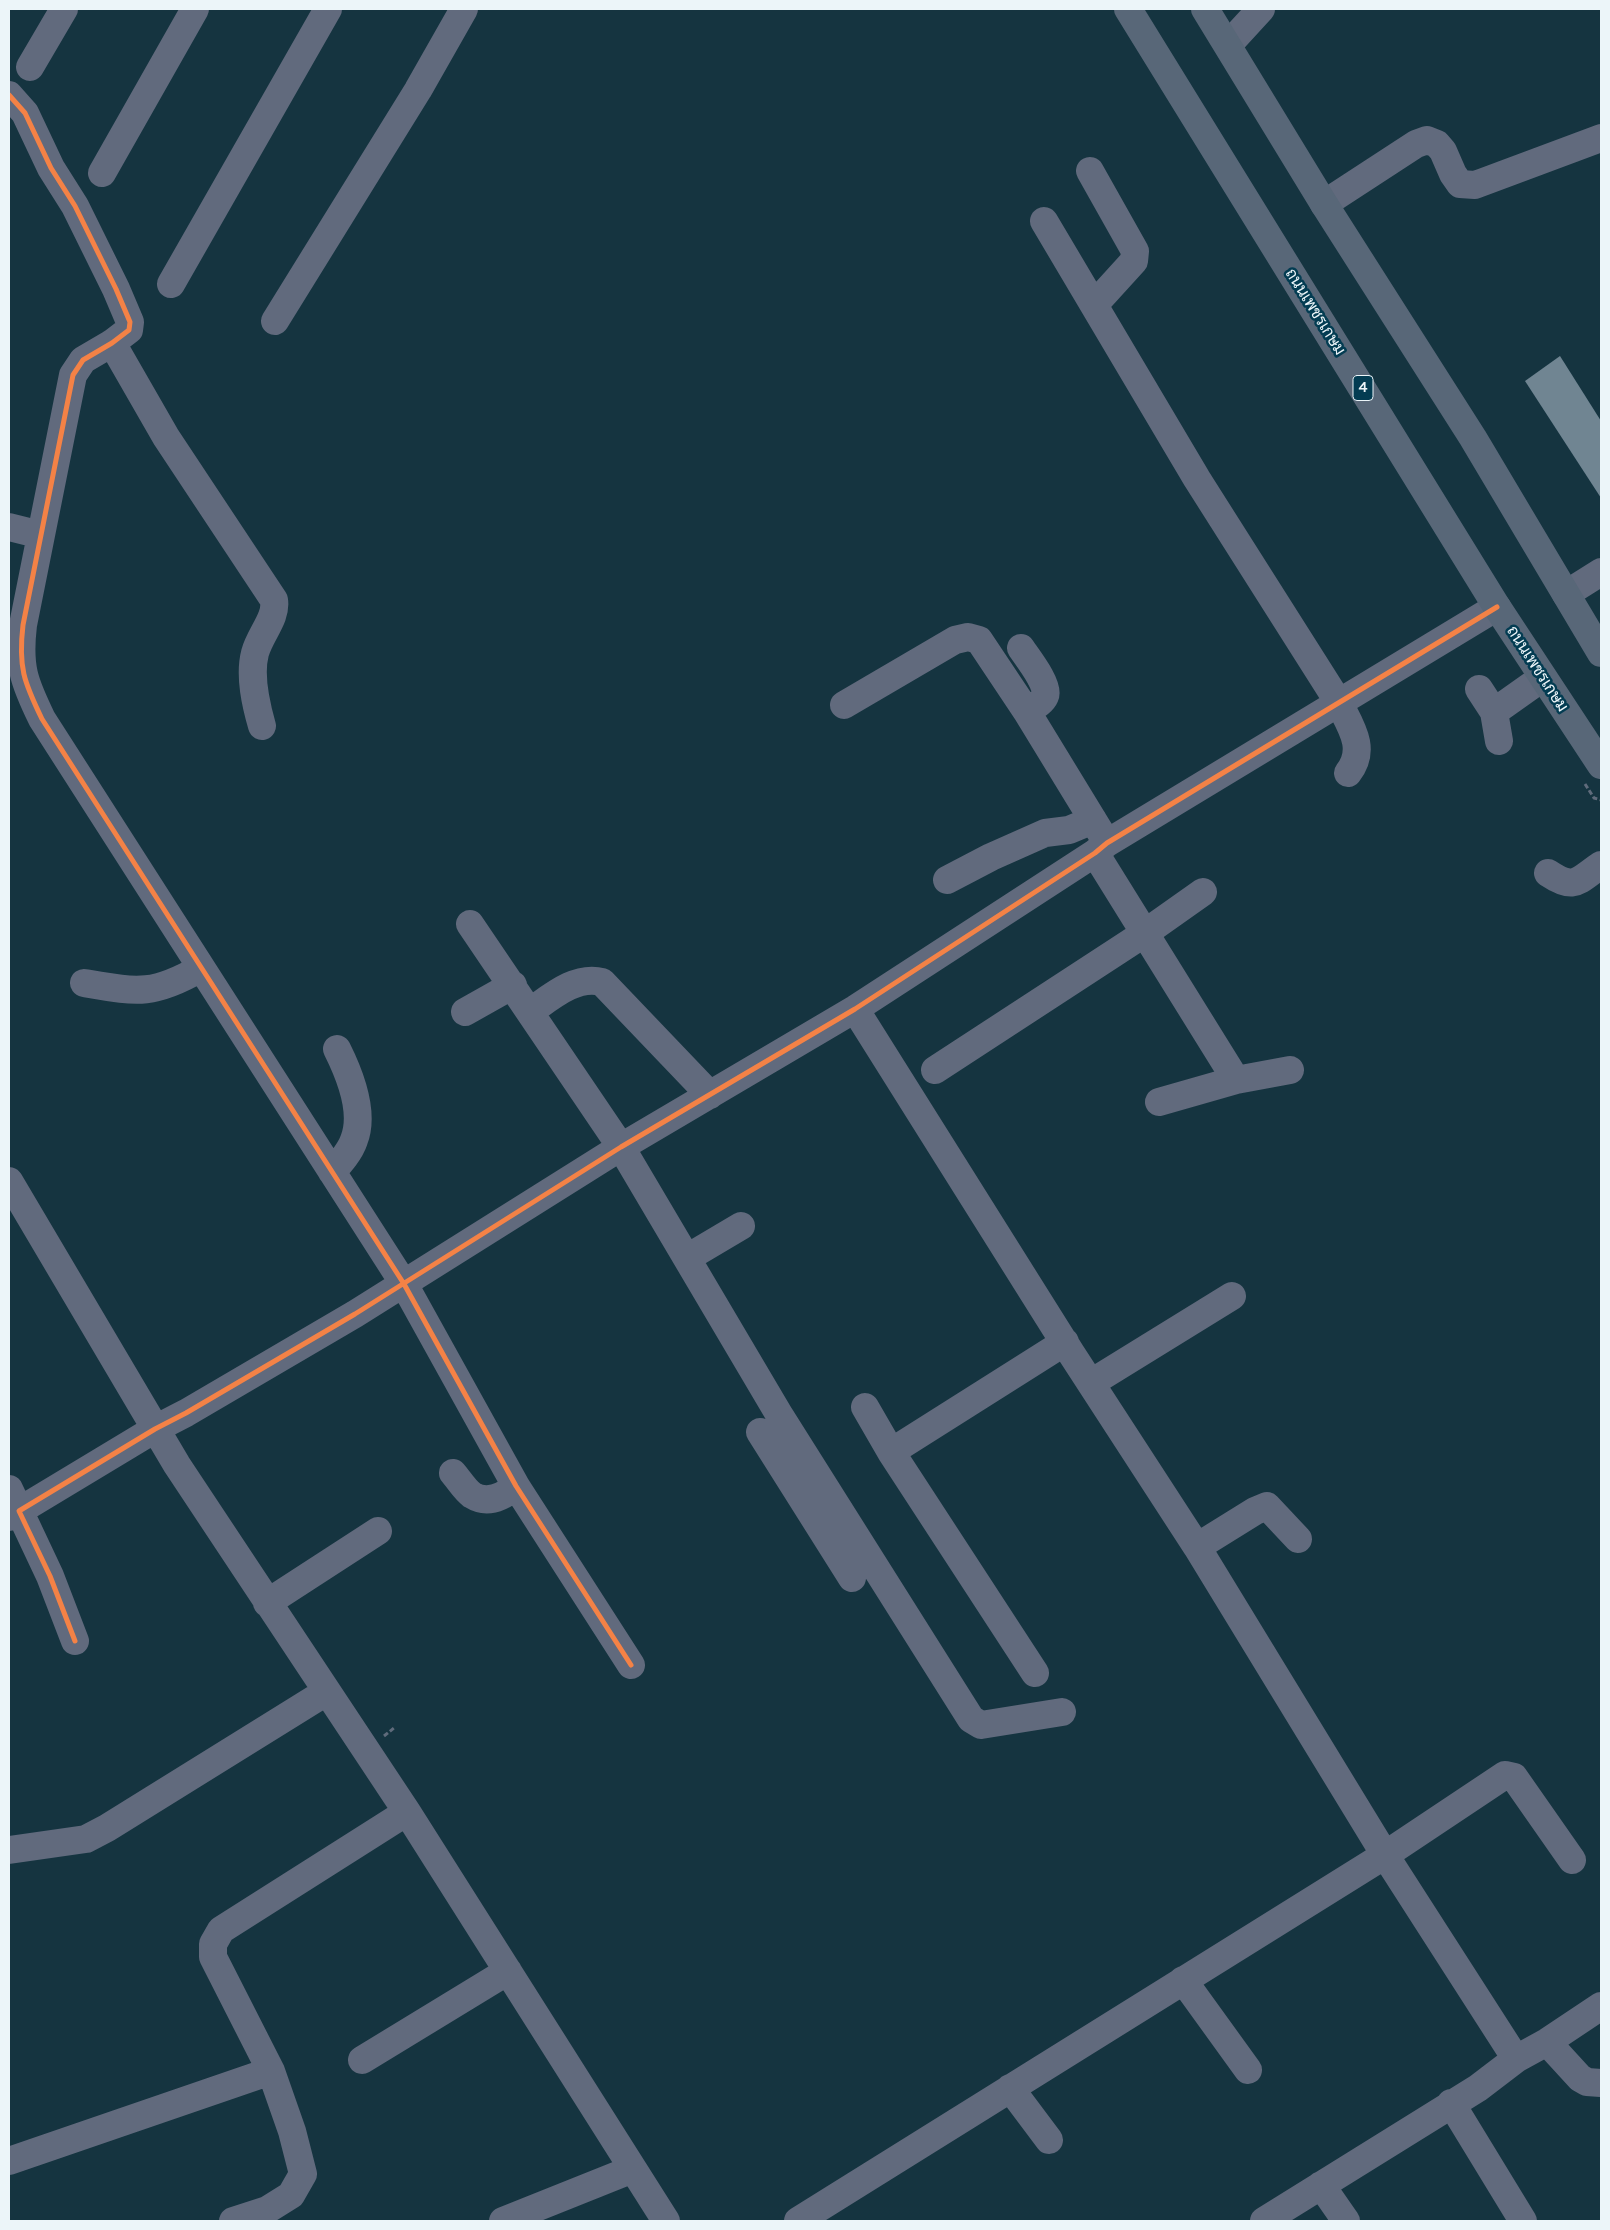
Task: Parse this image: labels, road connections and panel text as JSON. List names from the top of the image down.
{
  "streets": {
    "main road": ["ถนนเพชรเกษม", "4"]
  }
}
